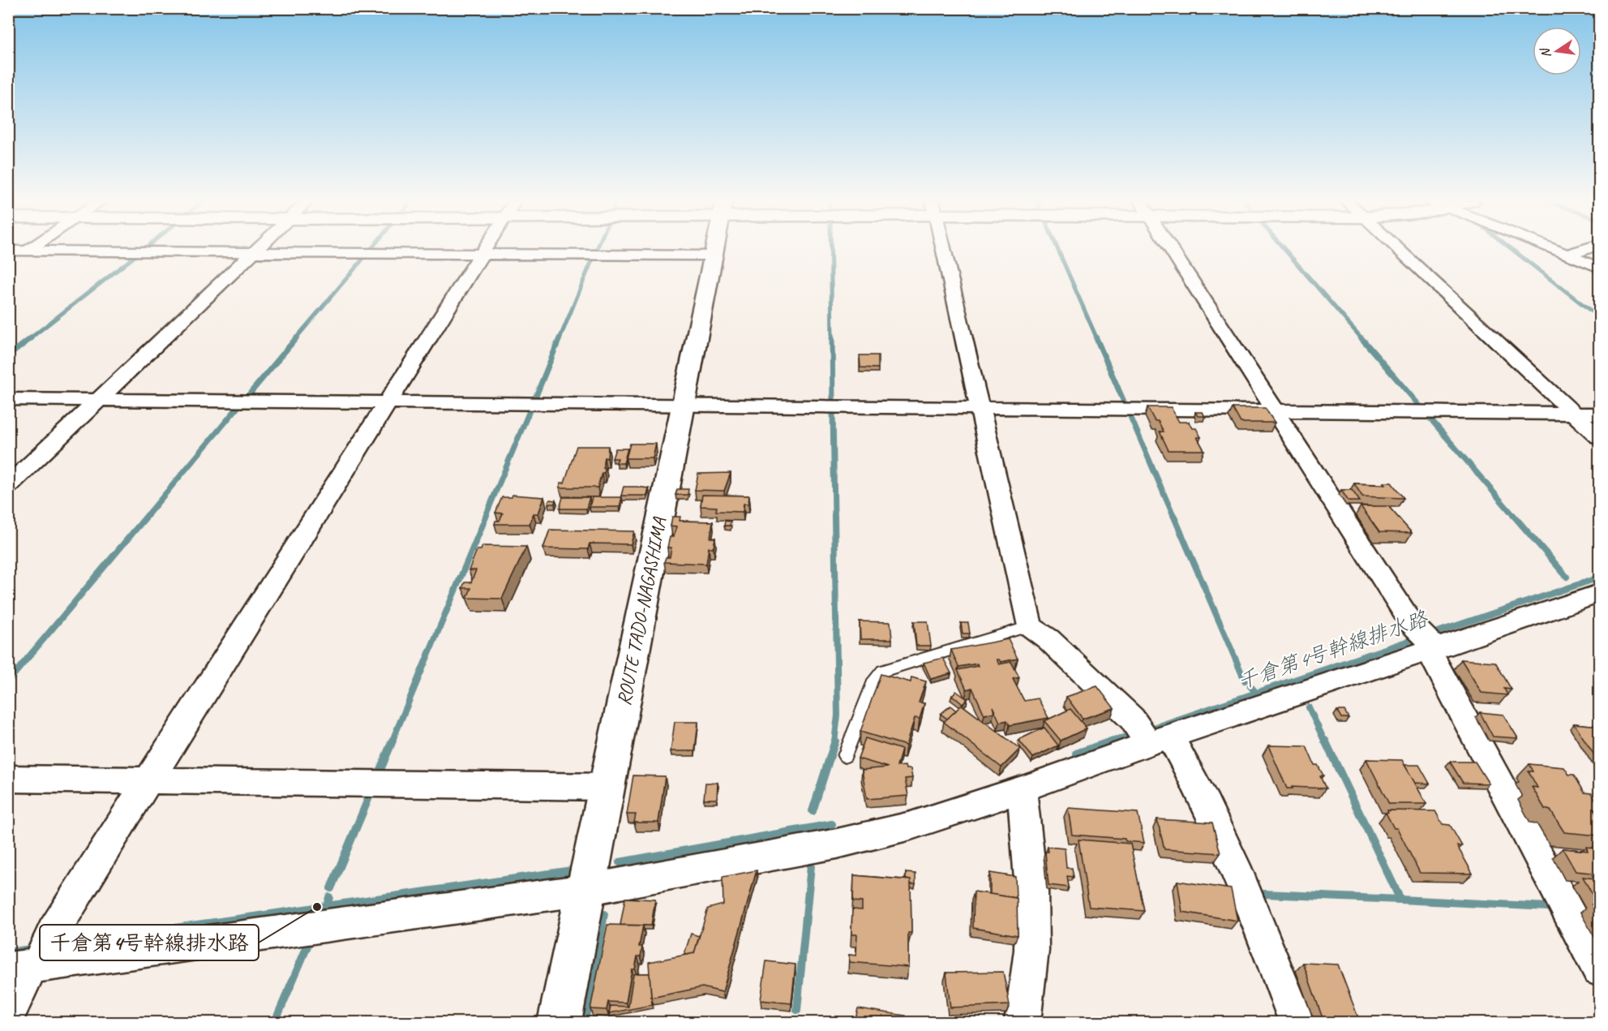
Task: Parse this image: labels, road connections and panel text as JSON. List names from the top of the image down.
{
  "streets": {
    "street": ["ROUTE TADO-NAGASHIMA"]
  },
  "water": ["千倉第4号幹線排水路"],
  "places": ["千倉第4号幹線排水路"],
  "north": "left"
}
